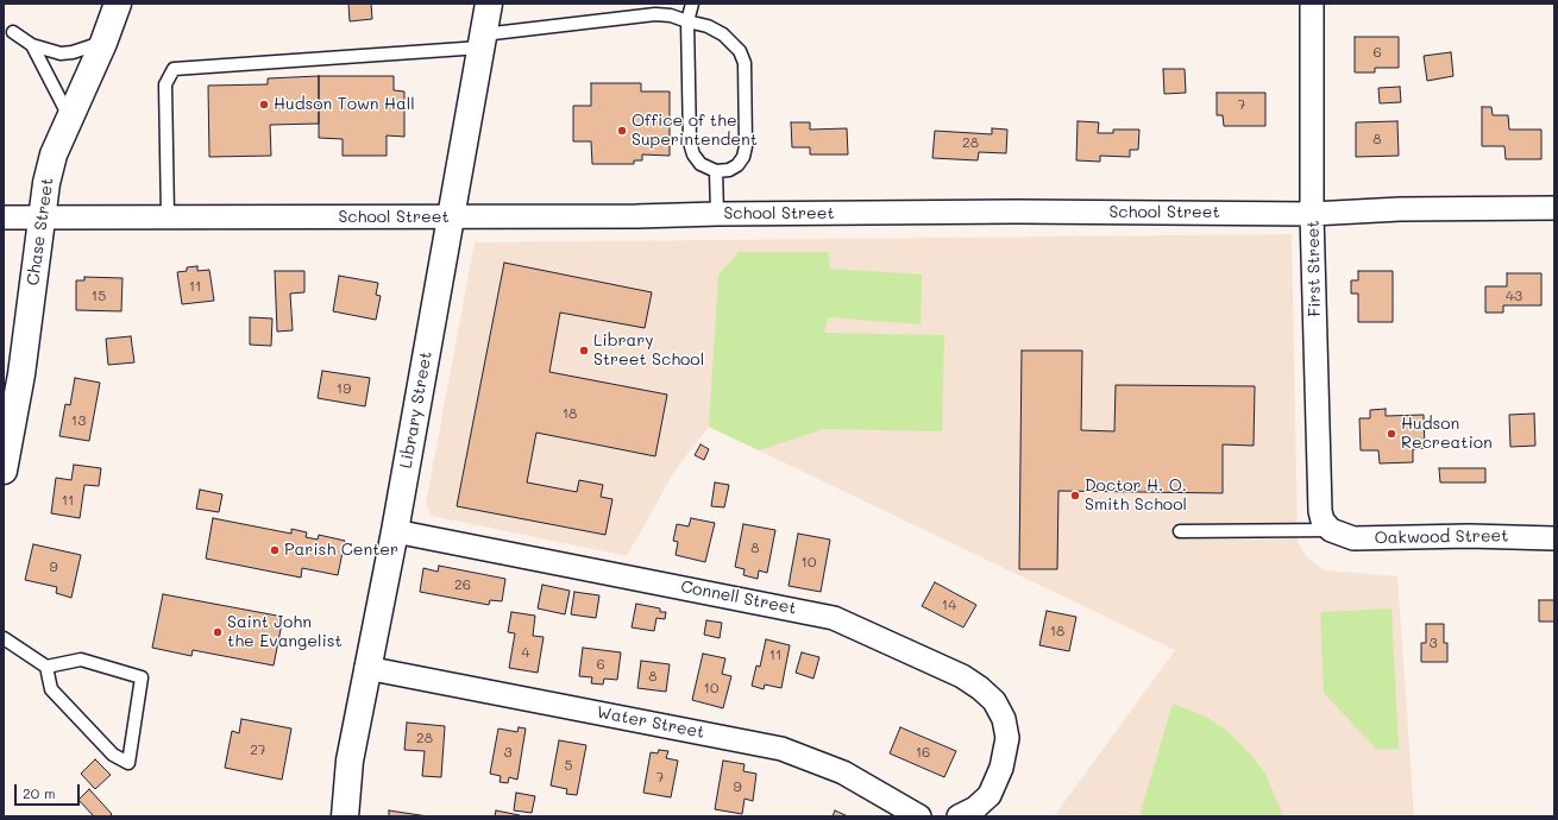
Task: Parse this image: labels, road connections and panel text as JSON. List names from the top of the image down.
{
  "streets": {
    "street": [
      "School Street",
      "Chase Street",
      "First Street",
      "Library Street",
      "Oakwood Street",
      "Connell Street",
      "Water Street"
    ]
  },
  "crossings": [
    ["School Street", "Chase Street"],
    ["School Street", "First Street"],
    ["School Street", "Library Street"],
    ["First Street", "Oakwood Street"],
    ["Library Street", "Connell Street"],
    ["Library Street", "Water Street"]
  ],
  "places": [
    "Hudson Town Hall",
    "Office of the Superintendent",
    "Library Street School",
    "Hudson Recreation",
    "Doctor H. O. Smith School",
    "Parish Center",
    "Saint John the Evangelist"
  ],
  "house_numbers": [
    "6",
    "7",
    "8",
    "28",
    "11",
    "15",
    "43",
    "19",
    "18",
    "13",
    "11",
    "8",
    "10",
    "9",
    "26",
    "14",
    "18",
    "3",
    "4",
    "11",
    "6",
    "8",
    "10",
    "28",
    "27",
    "3",
    "16",
    "5",
    "7",
    "9"
  ],
  "scale_bar": "20 m"
}
